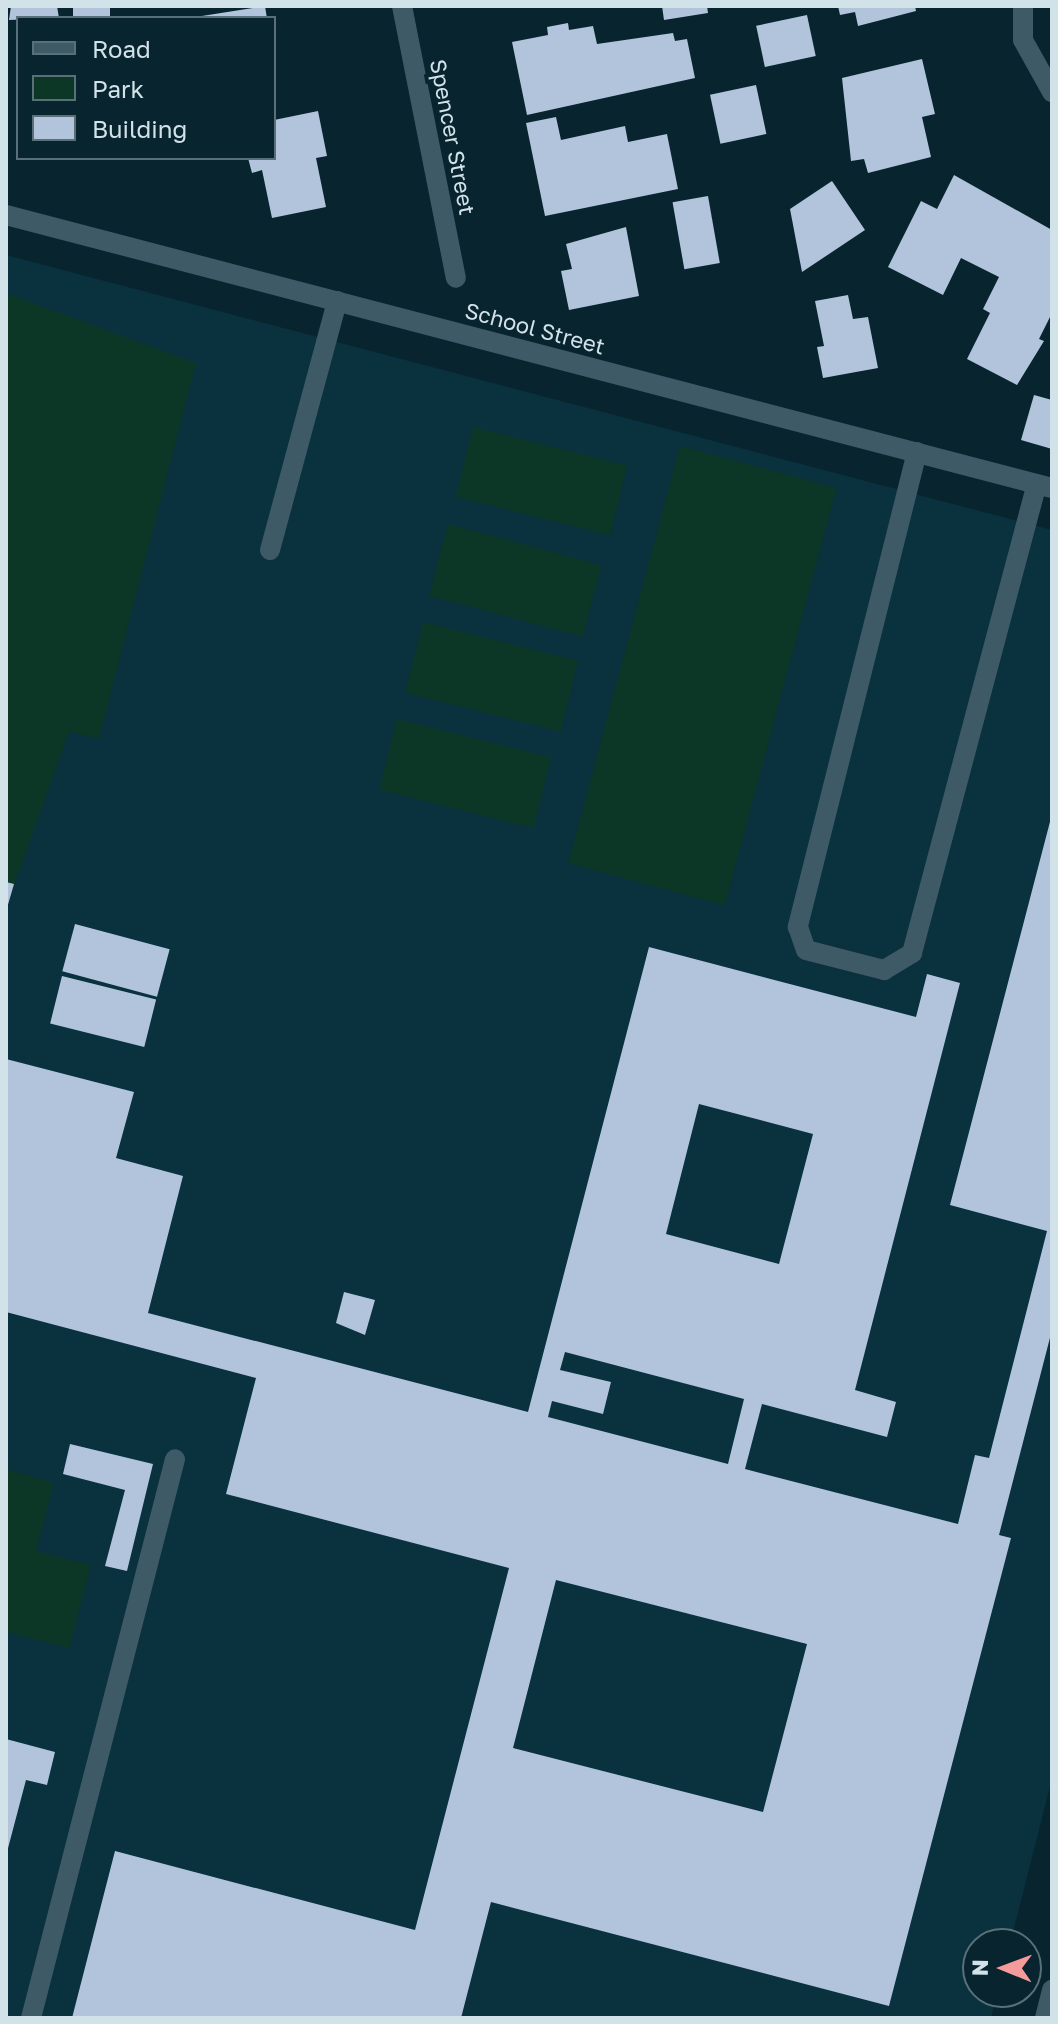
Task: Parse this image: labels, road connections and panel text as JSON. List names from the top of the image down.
{
  "streets": {
    "street": ["Spencer Street", "School Street"]
  },
  "legend": ["Road", "Park", "Building"],
  "north": "left"
}
